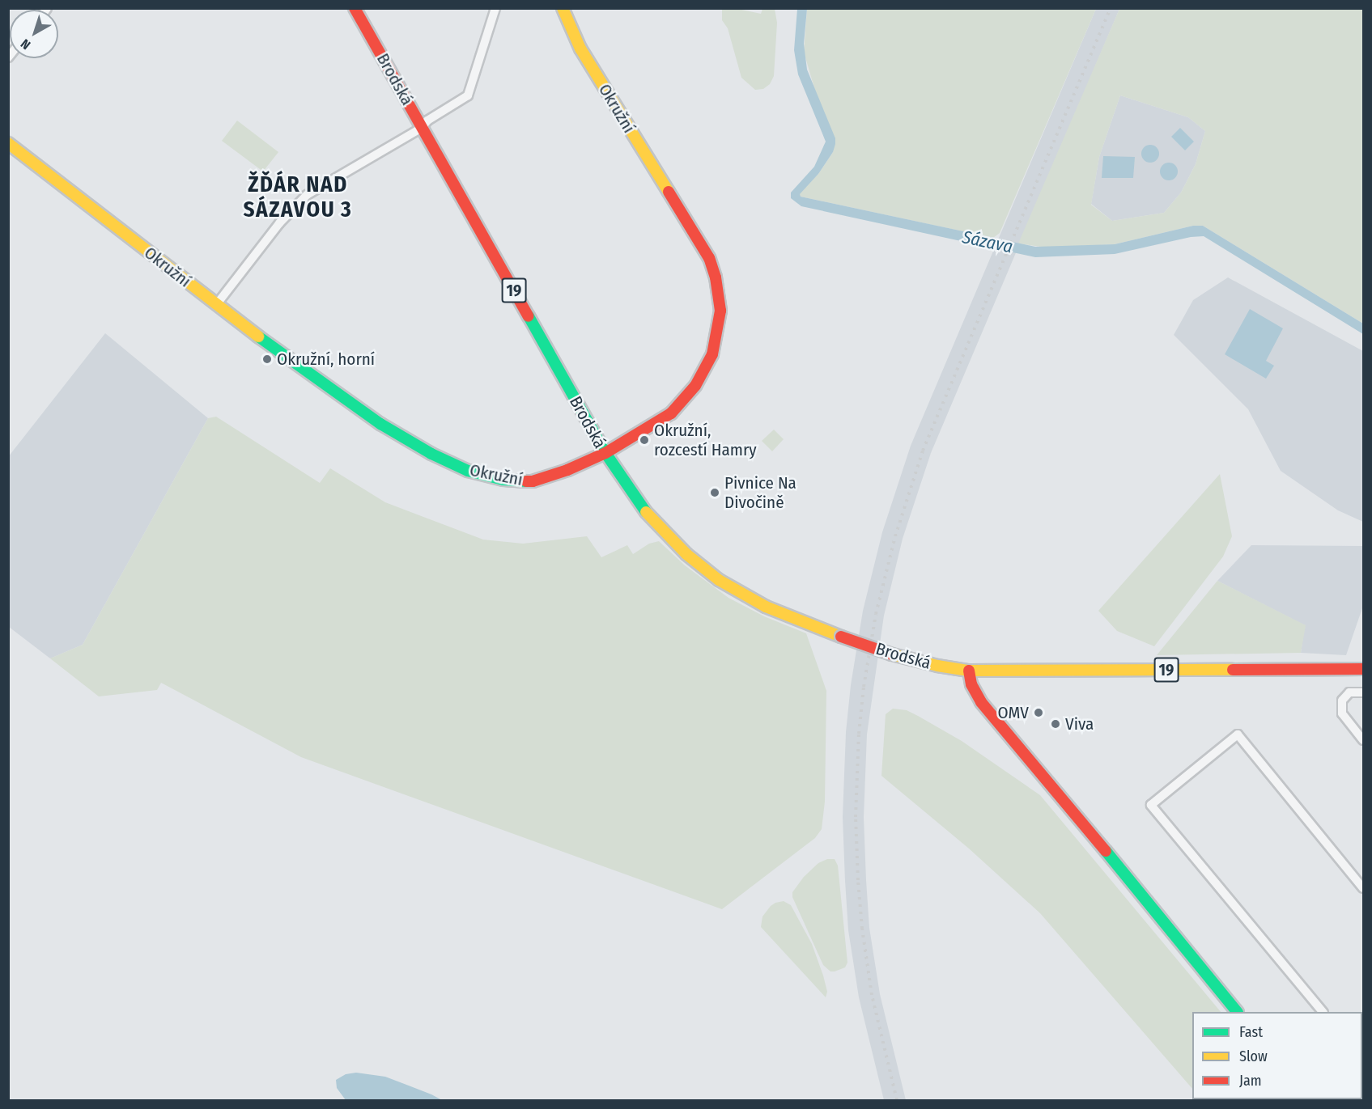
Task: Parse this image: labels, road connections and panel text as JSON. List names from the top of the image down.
{
  "streets": {
    "street": ["Brodská", "Okružní", "19"]
  },
  "crossings": [
    ["Brodská", "Okružní"],
    ["Brodská", "19"]
  ],
  "districts": ["ŽĎÁR NAD SÁZAVOU 3"],
  "water": ["Sázava"],
  "places": [
    "Okružní, horní",
    "Okružní, rozcestí Hamry",
    "Pivnice Na Divočině",
    "OMV",
    "Viva"
  ],
  "legend": ["Fast", "Slow", "Jam"],
  "north": "bottom left"
}
